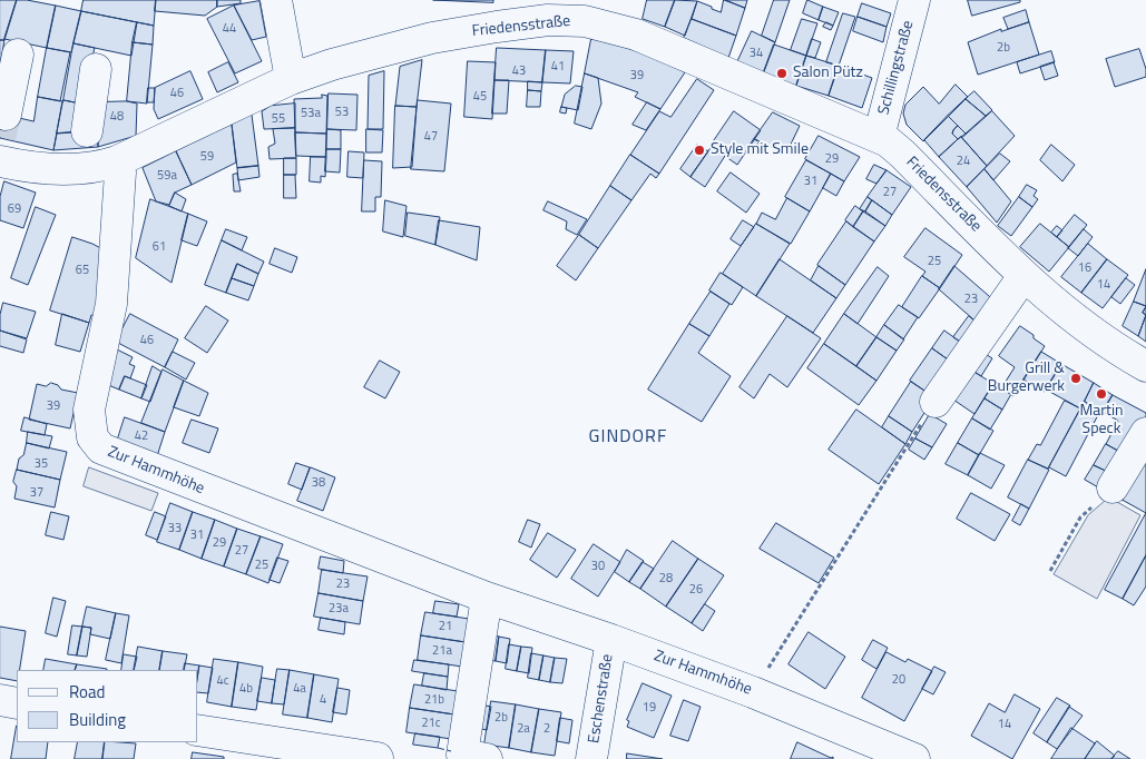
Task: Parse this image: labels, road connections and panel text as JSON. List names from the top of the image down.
{
  "streets": {
    "street": [
      "Friedensstraße",
      "Schillingstraße",
      "Zur Hammhöhe",
      "Eschenstraße"
    ]
  },
  "crossings": [
    ["Friedensstraße", "Schillingstraße"],
    ["Friedensstraße", "Zur Hammhöhe"],
    ["Zur Hammhöhe", "Eschenstraße"]
  ],
  "districts": ["GINDORF"],
  "places": [
    "Salon Pütz",
    "Style mit Smile",
    "Grill & Burgerwerk",
    "Martin Speck"
  ],
  "house_numbers": [
    "44",
    "2b",
    "34",
    "41",
    "43",
    "39",
    "46",
    "45",
    "53",
    "53a",
    "48",
    "55",
    "47",
    "59",
    "29",
    "24",
    "59a",
    "31",
    "27",
    "69",
    "61",
    "25",
    "16",
    "65",
    "14",
    "23",
    "46",
    "39",
    "42",
    "35",
    "38",
    "37",
    "33",
    "31",
    "29",
    "27",
    "25",
    "30",
    "28",
    "23",
    "26",
    "23a",
    "21",
    "21a",
    "20",
    "4c",
    "4b",
    "4a",
    "4",
    "21b",
    "19",
    "2b",
    "21c",
    "14",
    "2a",
    "2"
  ],
  "legend": ["Road", "Building"]
}
